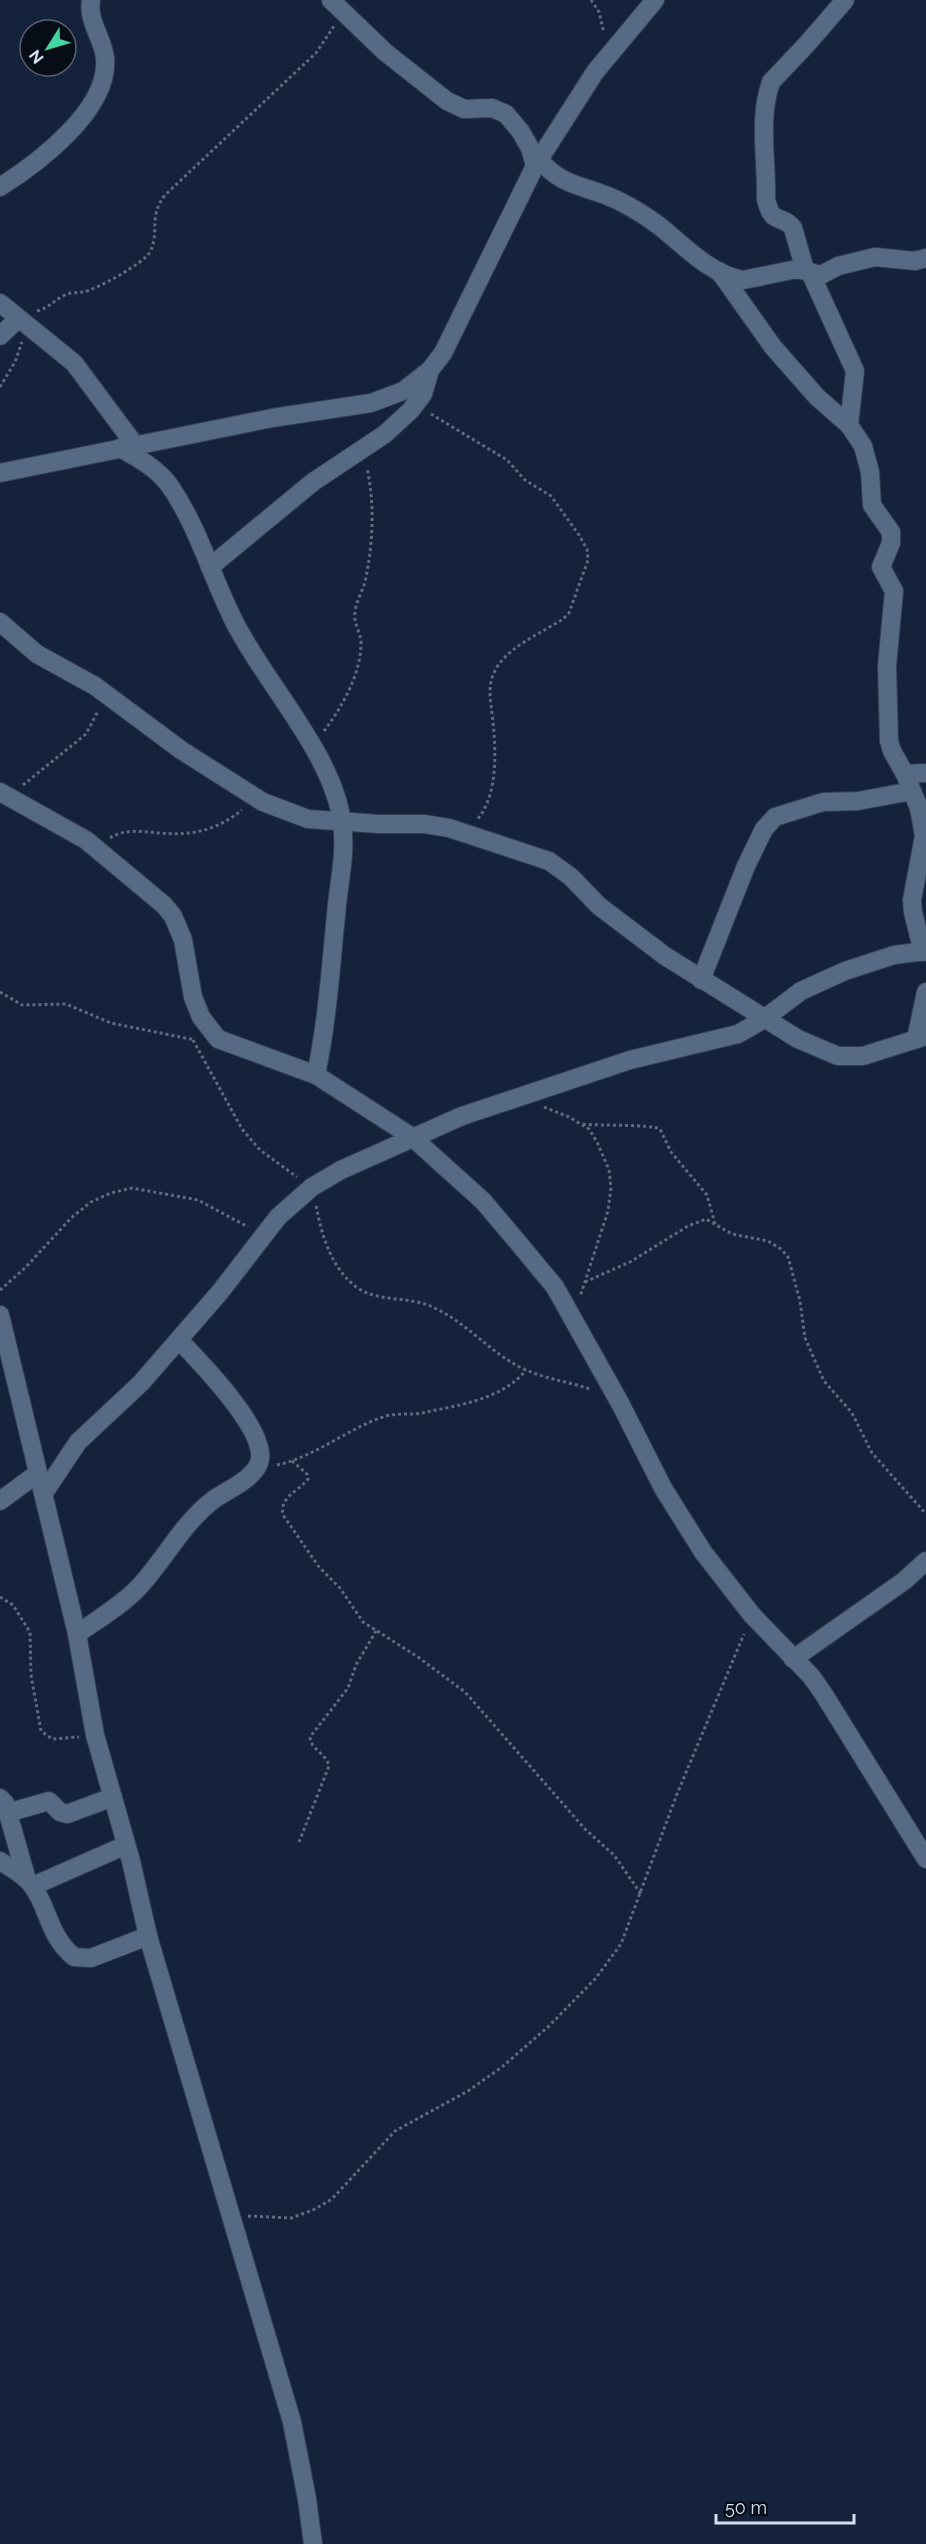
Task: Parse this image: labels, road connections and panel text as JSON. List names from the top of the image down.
{
  "scale_bar": "50 m",
  "north": "bottom left"
}
